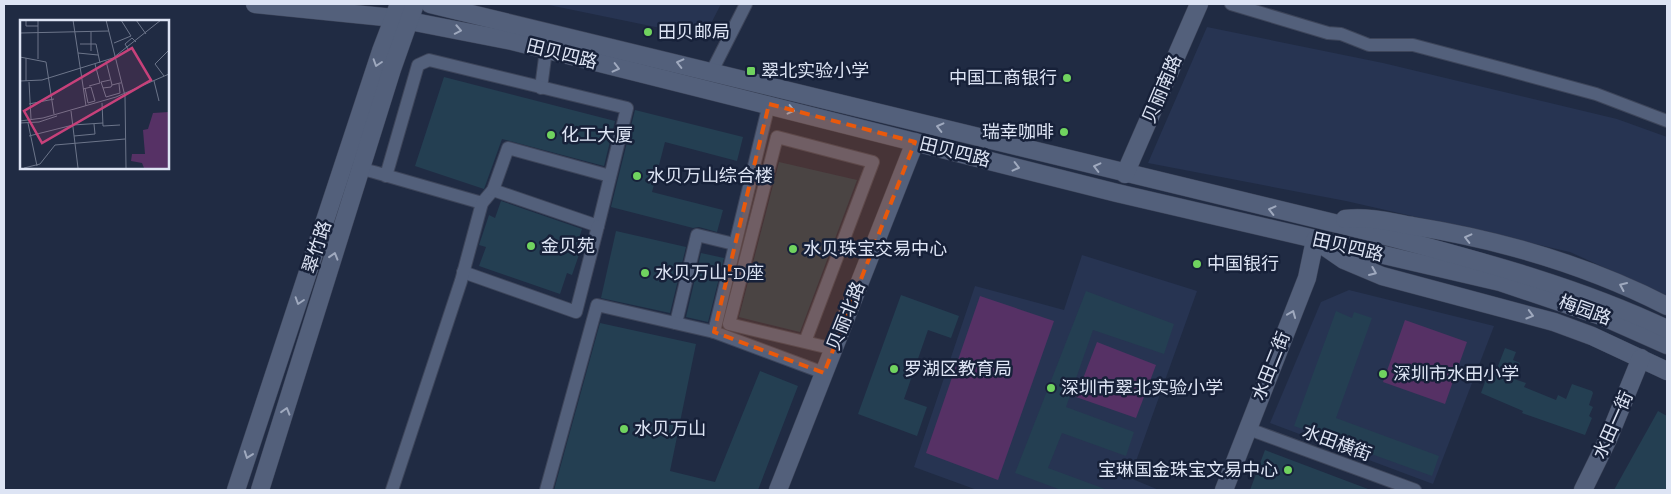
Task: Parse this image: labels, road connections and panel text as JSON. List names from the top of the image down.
{
  "streets": {
    "main road": [
      "田贝四路",
      "贝丽南路",
      "翠竹路",
      "梅园路",
      "贝丽北路",
      "水田二街",
      "水田一街"
    ],
    "street": ["水田横街"]
  },
  "crossings": [
    ["田贝四路", "贝丽南路"],
    ["田贝四路", "翠竹路"],
    ["田贝四路", "梅园路"],
    ["田贝四路", "贝丽北路"],
    ["田贝四路", "水田二街"],
    ["水田二街", "水田横街"]
  ],
  "one_way": ["水田二街"],
  "places": {
    "other": [
      "田贝邮局",
      "中国工商银行",
      "瑞幸咖啡",
      "化工大厦",
      "水贝万山综合楼",
      "金贝苑",
      "水贝珠宝交易中心",
      "中国银行",
      "水贝万山-D座",
      "罗湖区教育局",
      "深圳市水田小学",
      "深圳市翠北实验小学",
      "水贝万山",
      "宝琳国金珠宝文易中心"
    ],
    "transit": ["翠北实验小学"]
  }
}
